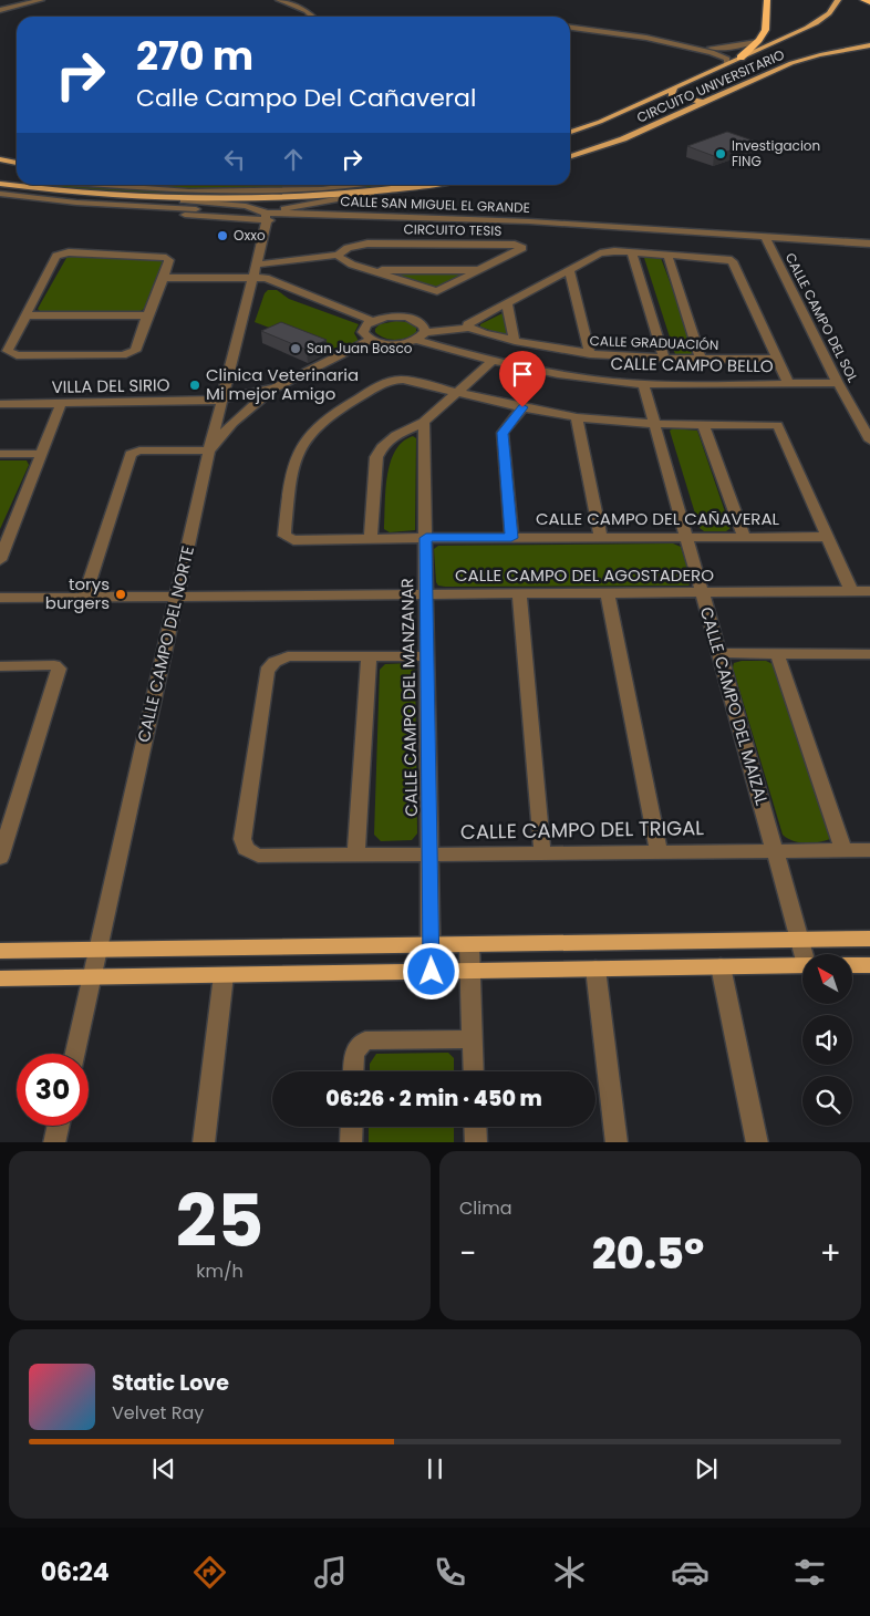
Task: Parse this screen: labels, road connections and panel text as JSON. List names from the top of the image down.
{
  "streets": {
    "main road": ["CIRCUITO UNIVERSITARIO"],
    "street": [
      "CALLE SAN MIGUEL EL GRANDE",
      "CIRCUITO TESIS",
      "CALLE CAMPO DEL SOL",
      "CALLE GRADUACIÓN",
      "CALLE CAMPO BELLO",
      "VILLA DEL SIRIO",
      "CALLE CAMPO DEL CAÑAVERAL",
      "CALLE CAMPO DEL AGOSTADERO",
      "CALLE CAMPO DEL NORTE",
      "CALLE CAMPO DEL MANZANAR",
      "CALLE CAMPO DEL MAIZAL",
      "CALLE CAMPO DEL TRIGAL"
    ]
  },
  "crossings": [
    ["CALLE SAN MIGUEL EL GRANDE", "CALLE CAMPO DEL SOL"],
    ["CALLE SAN MIGUEL EL GRANDE", "CALLE CAMPO DEL NORTE"],
    ["CIRCUITO TESIS", "CALLE CAMPO DEL NORTE"],
    ["CALLE CAMPO DEL SOL", "CALLE CAMPO BELLO"],
    ["CALLE CAMPO BELLO", "CALLE CAMPO DEL MAIZAL"],
    ["VILLA DEL SIRIO", "CALLE CAMPO DEL NORTE"],
    ["CALLE CAMPO DEL CAÑAVERAL", "CALLE CAMPO DEL MANZANAR"],
    ["CALLE CAMPO DEL CAÑAVERAL", "CALLE CAMPO DEL MAIZAL"],
    ["CALLE CAMPO DEL AGOSTADERO", "CALLE CAMPO DEL NORTE"],
    ["CALLE CAMPO DEL AGOSTADERO", "CALLE CAMPO DEL MANZANAR"],
    ["CALLE CAMPO DEL AGOSTADERO", "CALLE CAMPO DEL MAIZAL"],
    ["CALLE CAMPO DEL MANZANAR", "CALLE CAMPO DEL TRIGAL"],
    ["CALLE CAMPO DEL MAIZAL", "CALLE CAMPO DEL TRIGAL"]
  ],
  "places": [
    "Investigacion FING",
    "Oxxo",
    "San Juan Bosco",
    "Clinica Veterinaria Mi mejor Amigo",
    "torys burgers"
  ],
  "north": "top left",
  "page": {
    "turn": ["270 m", "Calle Campo Del Cañaveral"],
    "limit": "30",
    "trip": "06:26 · 2 min · 450 m",
    "tile": [
      ["25", "km/h"],
      "Clima"
    ],
    "heat": ["−", "20.5°", "+"],
    "song": ["Static Love", "Velvet Ray"],
    "tabs": "06:24"
  }
}
